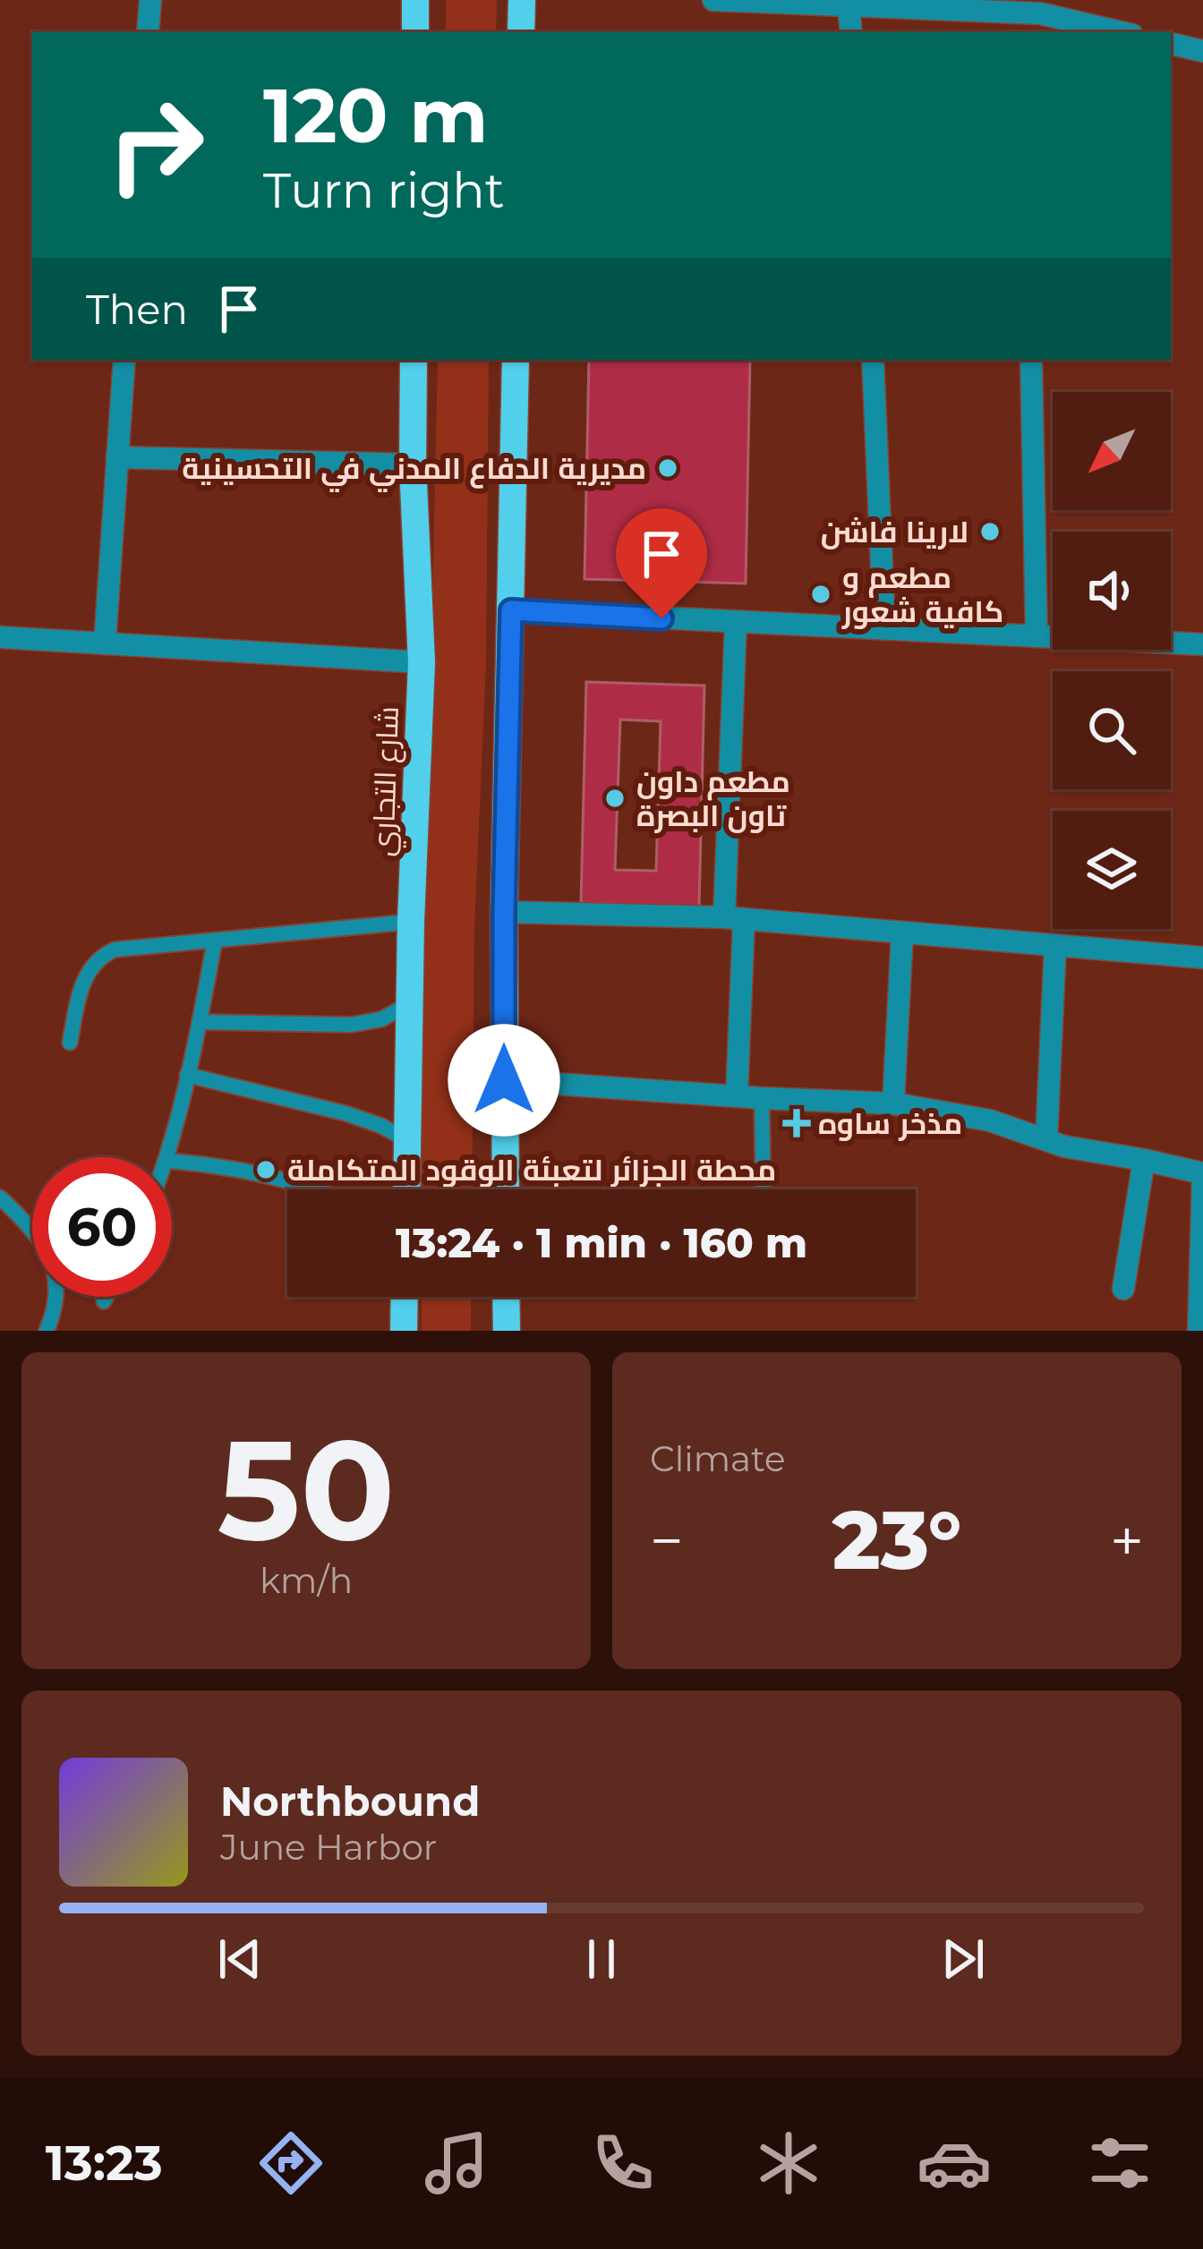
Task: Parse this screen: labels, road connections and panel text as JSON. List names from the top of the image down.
{
  "streets": {
    "main road": ["شارع التجاري"]
  },
  "places": {
    "other": [
      "مديرية الدفاع المدني في التحسينية",
      "لارينا فاشن",
      "مطعم و كافية شعور",
      "مطعم داون تاون البصرة",
      "محطة الجزائر لتعبئة الوقود المتكاملة"
    ],
    "health": ["مذخر ساوه"]
  },
  "north": "bottom left",
  "page": {
    "turn": ["120 m", "Turn right"],
    "then": "Then",
    "limit": "60",
    "trip": "13:24 · 1 min · 160 m",
    "tile": [
      ["50", "km/h"],
      "Climate"
    ],
    "heat": ["−", "23°", "+"],
    "song": ["Northbound", "June Harbor"],
    "tabs": "13:23"
  }
}
